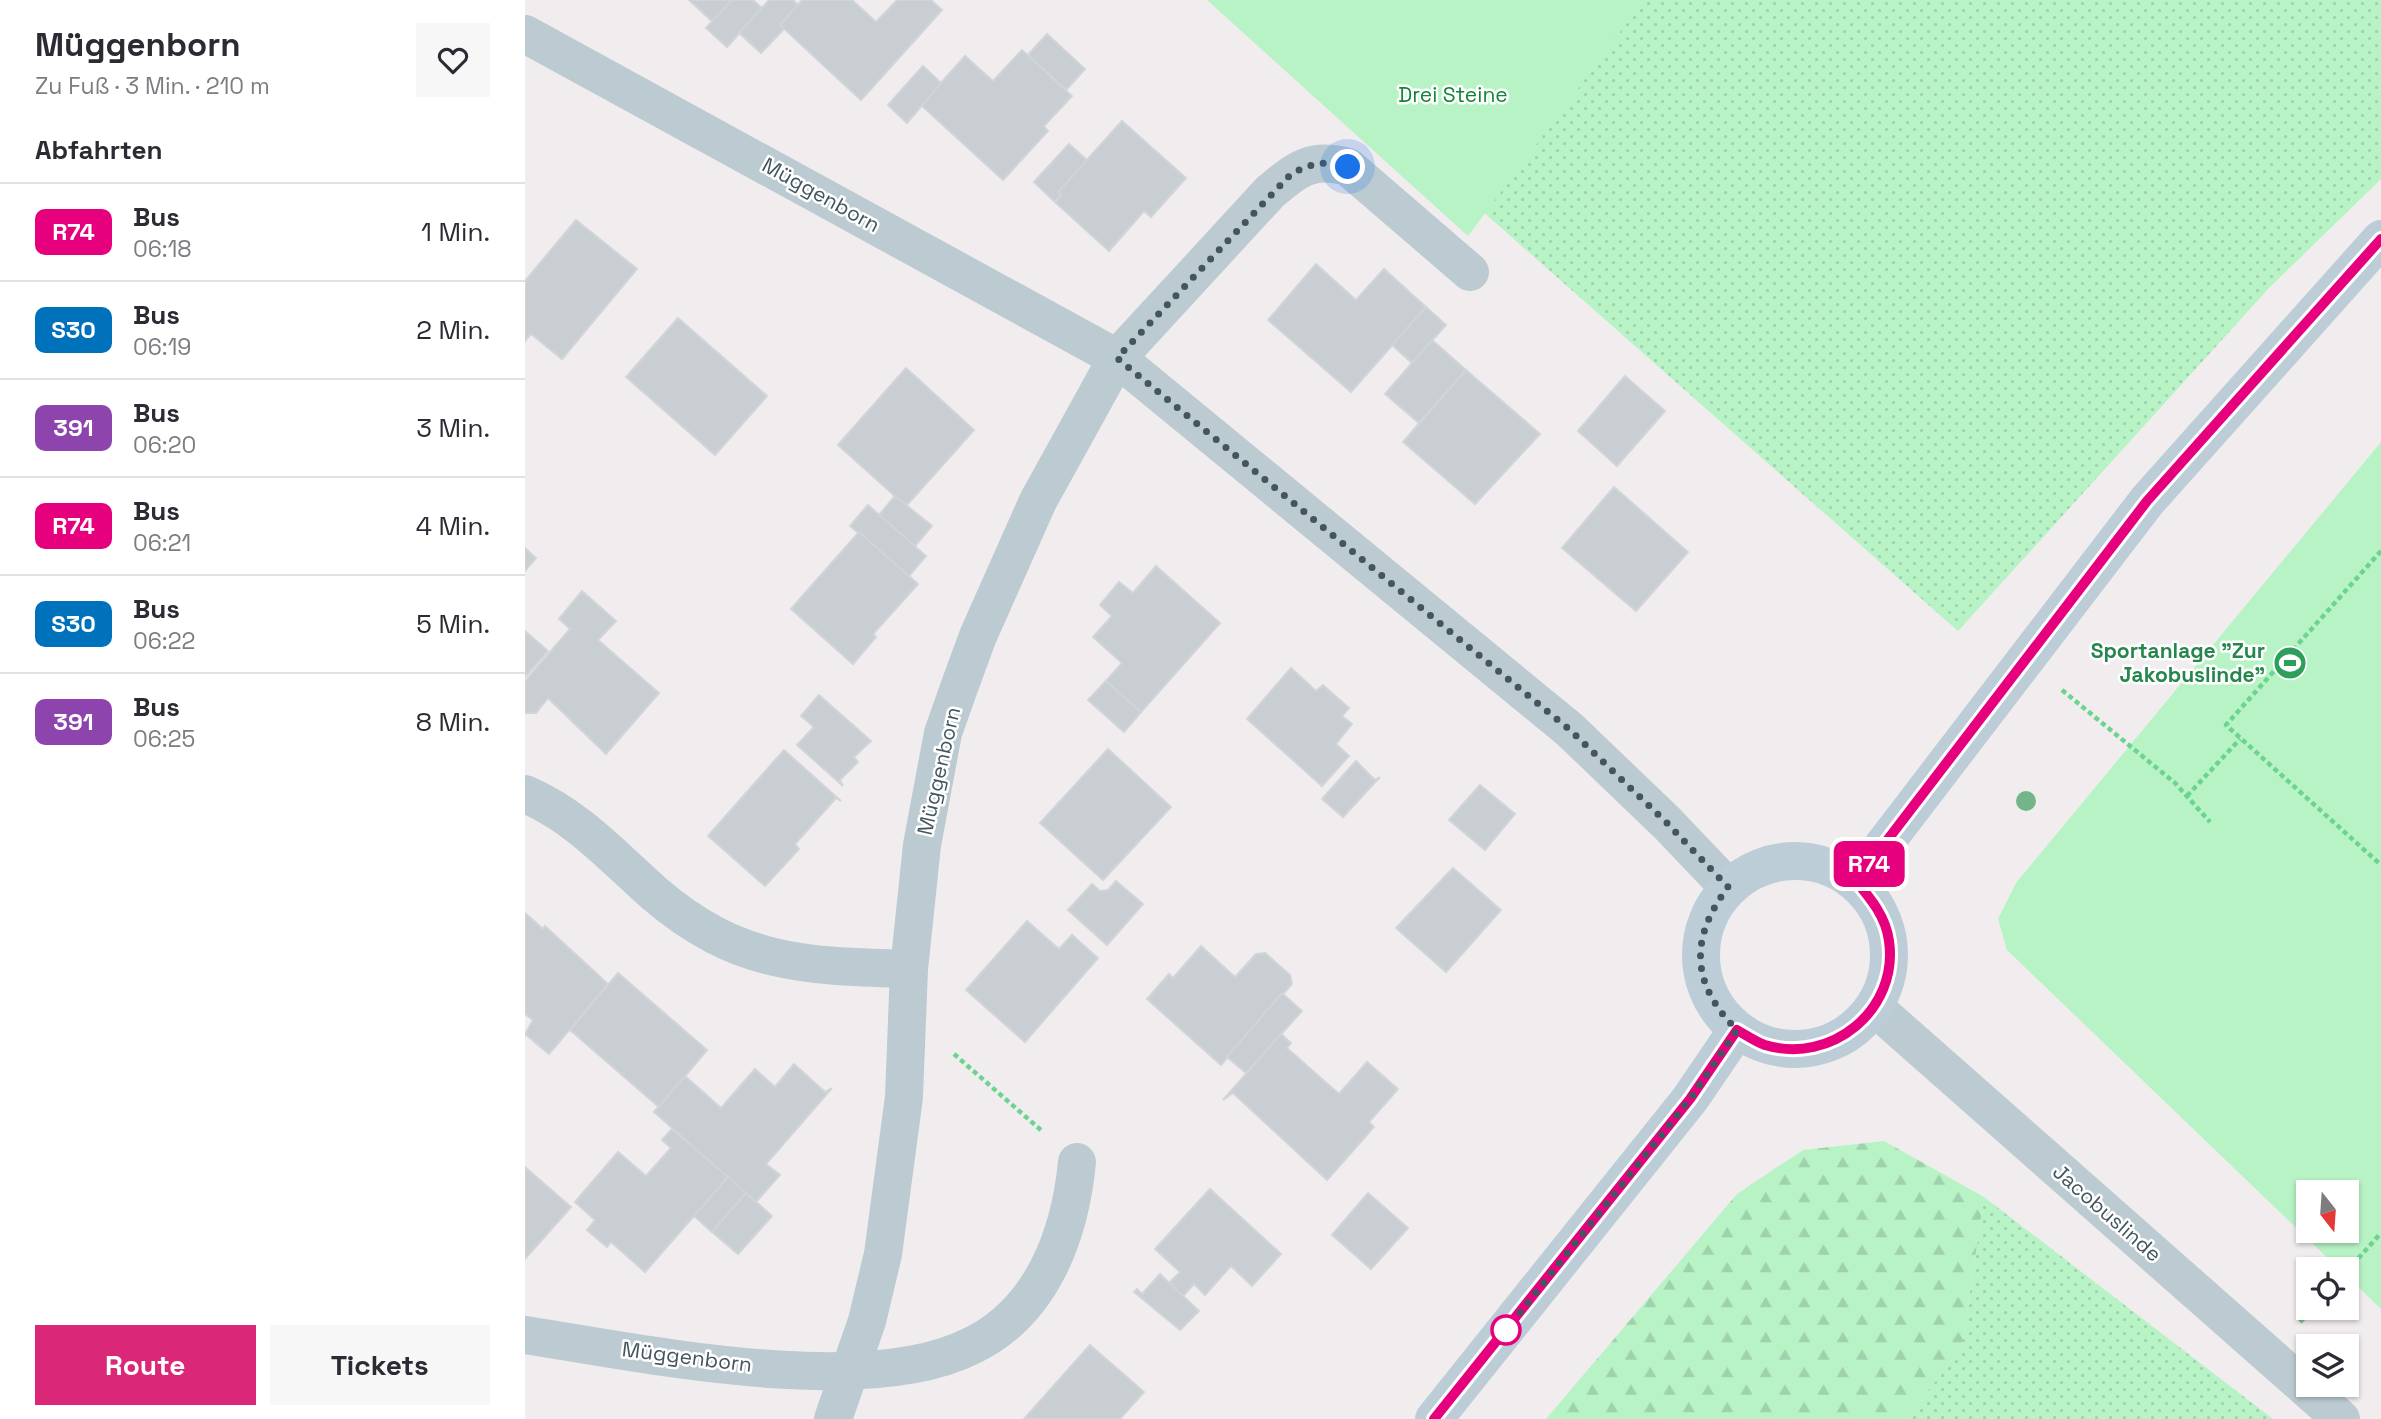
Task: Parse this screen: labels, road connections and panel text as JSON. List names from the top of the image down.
{
  "streets": {
    "street": ["Müggenborn", "Jacobuslinde"]
  },
  "crossings": [
    ["Müggenborn", "Jacobuslinde"]
  ],
  "parks": ["Drei Steine"],
  "places": {
    "sports": ["Sportanlage \"Zur Jakobuslinde\""]
  },
  "lines": ["bus line R74"],
  "north": "bottom",
  "page": {
    "heading": [
      ["Müggenborn", "Zu Fuß · 3 Min. · 210 m"],
      "Abfahrten"
    ],
    "on_map": "R74",
    "list": [
      {
        "mark": "R74",
        "name": "Bus",
        "note": "06:18",
        "value": "1 Min."
      },
      {
        "mark": "S30",
        "name": "Bus",
        "note": "06:19",
        "value": "2 Min."
      },
      {
        "mark": "391",
        "name": "Bus",
        "note": "06:20",
        "value": "3 Min."
      },
      {
        "mark": "R74",
        "name": "Bus",
        "note": "06:21",
        "value": "4 Min."
      },
      {
        "mark": "S30",
        "name": "Bus",
        "note": "06:22",
        "value": "5 Min."
      },
      {
        "mark": "391",
        "name": "Bus",
        "note": "06:25",
        "value": "8 Min."
      }
    ],
    "buttons": ["Route", "Tickets"]
  }
}
